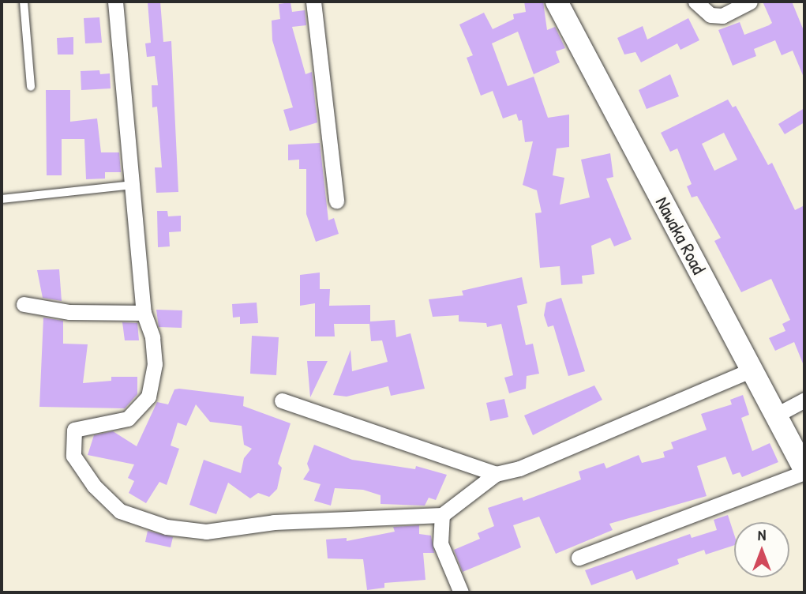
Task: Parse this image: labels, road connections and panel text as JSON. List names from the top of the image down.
{
  "streets": {
    "street": ["Nawaka Road"]
  },
  "north": "top"
}
